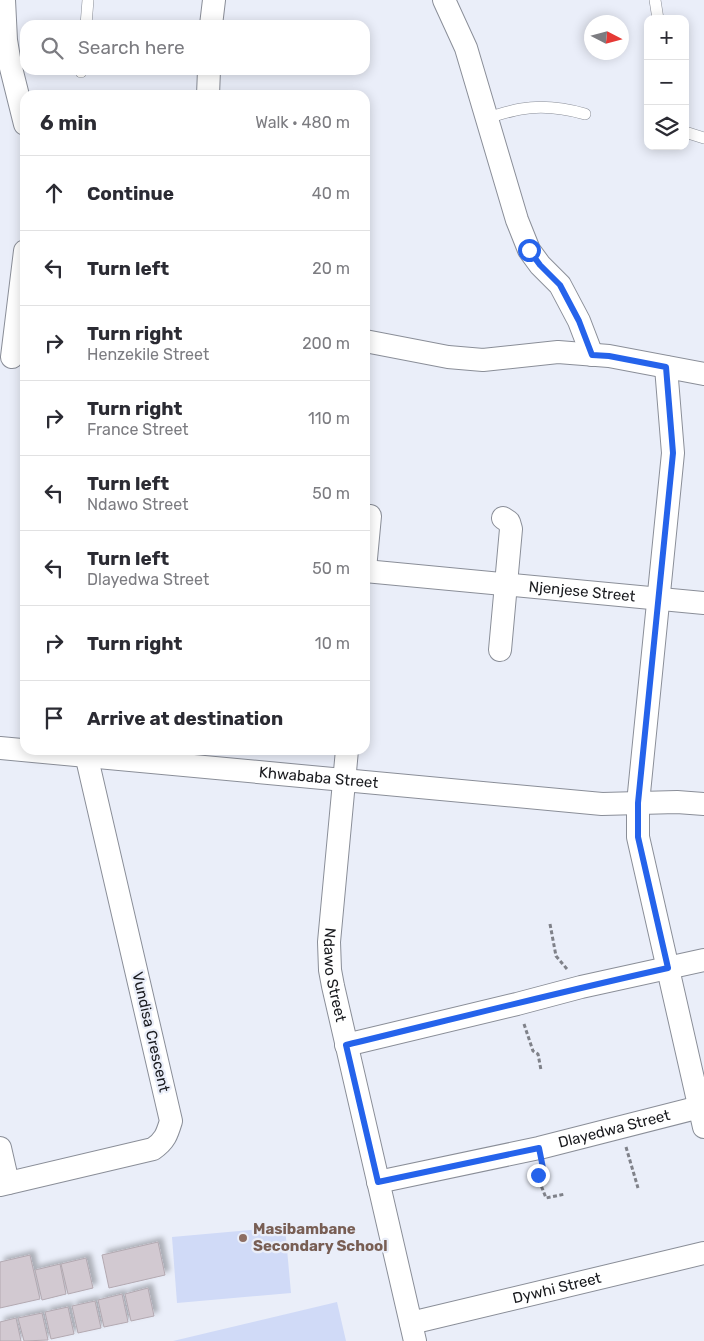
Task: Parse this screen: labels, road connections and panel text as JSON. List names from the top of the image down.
{
  "streets": {
    "street": [
      "Njenjese Street",
      "Khwababa Street",
      "Ndawo Street",
      "Vundisa Crescent",
      "Dlayedwa Street",
      "Dywhi Street"
    ]
  },
  "crossings": [
    ["Khwababa Street", "Ndawo Street"],
    ["Ndawo Street", "Dlayedwa Street"],
    ["Ndawo Street", "Dywhi Street"]
  ],
  "places": ["Masibambane Secondary School"],
  "north": "right",
  "page": {
    "map_buttons": ["+", "−"],
    "search": "Search here",
    "heading": ["6 min", "Walk · 480 m"],
    "list": [
      ["Continue", "40 m"],
      ["Turn left", "20 m"],
      ["Turn right", "Henzekile Street", "200 m"],
      ["Turn right", "France Street", "110 m"],
      ["Turn left", "Ndawo Street", "50 m"],
      ["Turn left", "Dlayedwa Street", "50 m"],
      ["Turn right", "10 m"],
      "Arrive at destination"
    ]
  }
}
